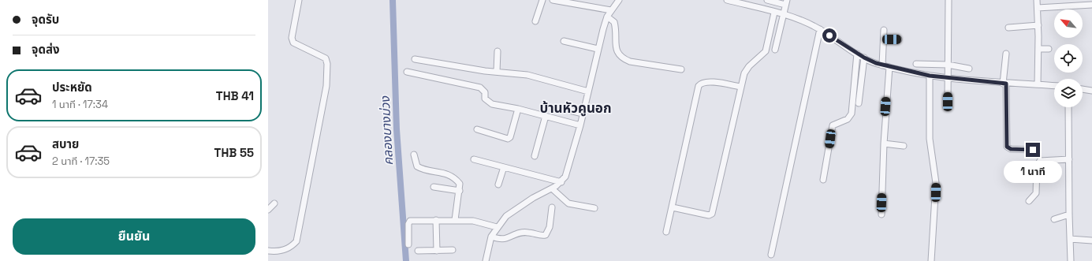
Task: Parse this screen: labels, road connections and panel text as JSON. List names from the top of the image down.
{
  "districts": ["บ้านหัวคูนอก"],
  "water": ["คลองบางม่วง"],
  "north": "top left",
  "page": {
    "banner": ["จุดรับ", "จุดส่ง"],
    "list": [
      {
        "name": "ประหยัด",
        "note": "1 นาที · 17:34",
        "value": "THB 41"
      },
      {
        "name": "สบาย",
        "note": "2 นาที · 17:35",
        "value": "THB 55"
      }
    ],
    "bubble": "1 นาที",
    "buttons": "ยืนยัน"
  }
}
